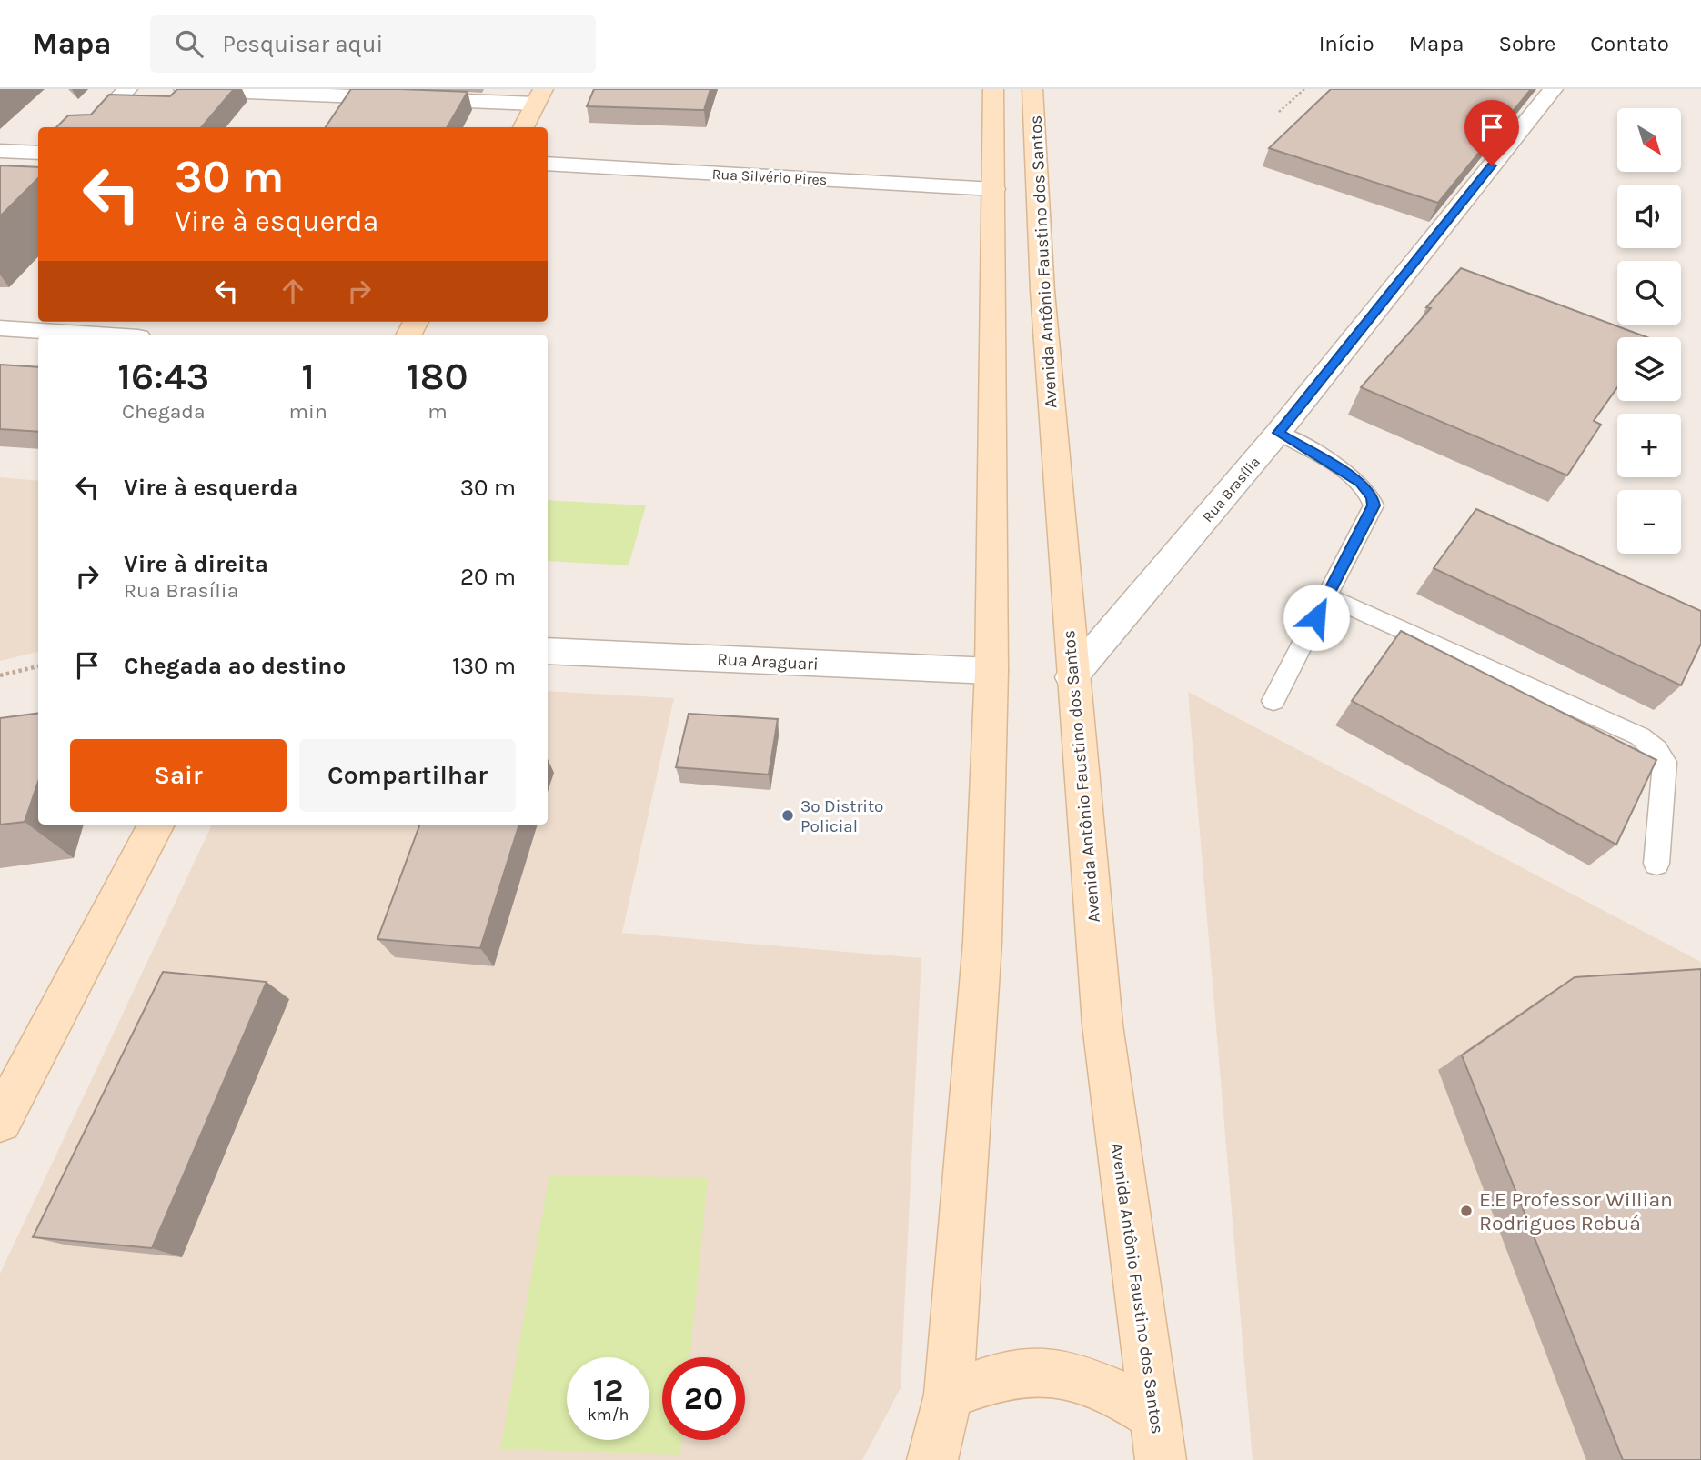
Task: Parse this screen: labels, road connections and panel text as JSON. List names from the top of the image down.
{
  "streets": {
    "main road": ["Avenida Antônio Faustino dos Santos"],
    "street": ["Rua Silvério Pires", "Rua Brasília", "Rua Araguari"]
  },
  "crossings": [
    ["Avenida Antônio Faustino dos Santos", "Rua Brasília"]
  ],
  "places": ["3º Distrito Policial", "E.E Professor Willian Rodrigues Rebuá"],
  "north": "bottom right",
  "page": {
    "header": "Mapa",
    "search": "Pesquisar aqui",
    "nav": [
      "Início",
      "Mapa",
      "Sobre",
      "Contato"
    ],
    "map_buttons": ["+", "−"],
    "turn": ["30 m", "Vire à esquerda"],
    "eta": [
      "16:43",
      "Chegada",
      "1",
      "min",
      "180",
      "m"
    ],
    "list": [
      {
        "name": "Vire à esquerda",
        "value": "30 m"
      },
      {
        "name": "Vire à direita",
        "note": "Rua Brasília",
        "value": "20 m"
      },
      {
        "name": "Chegada ao destino",
        "value": "130 m"
      }
    ],
    "buttons": ["Sair", "Compartilhar"],
    "speed": "12 km/h",
    "limit": "20"
  }
}
